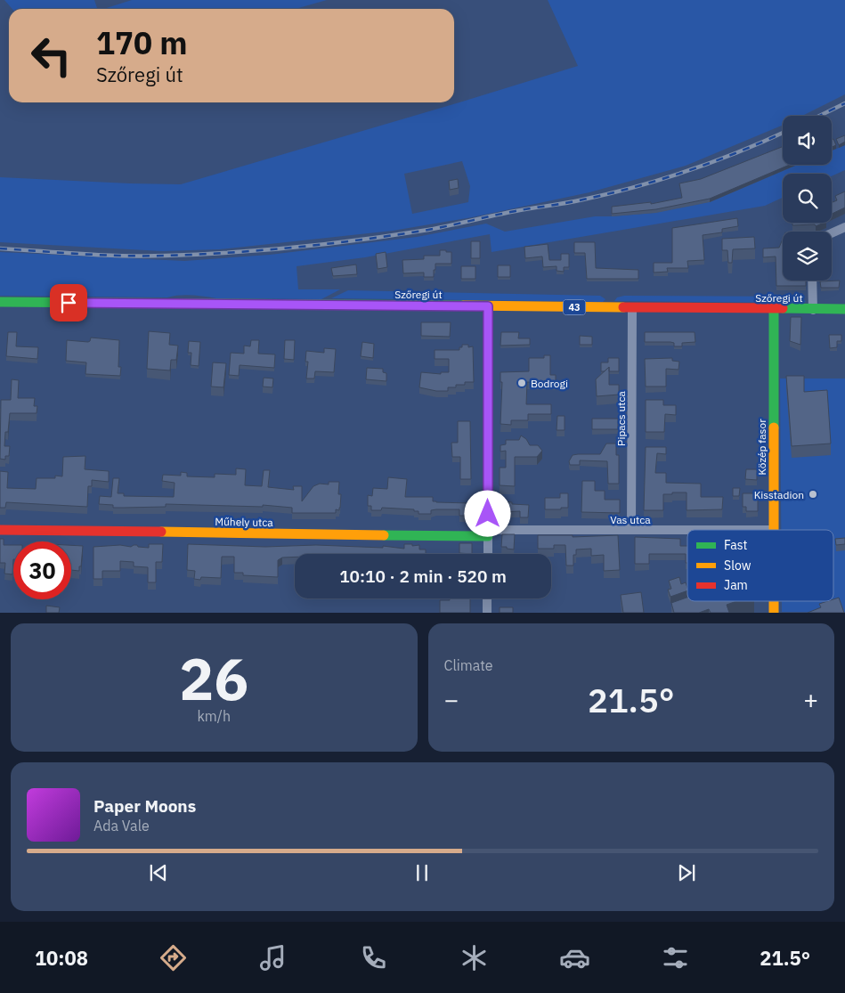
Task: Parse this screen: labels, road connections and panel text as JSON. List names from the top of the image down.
{
  "streets": {
    "main road": [
      "Szőregi út",
      "43",
      "Közép fasor",
      "Műhely utca"
    ],
    "street": ["Pipacs utca", "Vas utca"]
  },
  "crossings": [
    ["Szőregi út", "Pipacs utca"],
    ["Szőregi út", "Közép fasor"],
    ["Pipacs utca", "Vas utca"],
    ["Közép fasor", "Vas utca"],
    ["Vas utca", "Műhely utca"]
  ],
  "places": ["Bodrogi", "Kisstadion"],
  "legend": ["Fast", "Slow", "Jam"],
  "page": {
    "turn": ["170 m", "Szőregi út"],
    "limit": "30",
    "trip": "10:10 · 2 min · 520 m",
    "tile": [
      ["26", "km/h"],
      "Climate"
    ],
    "heat": ["−", "21.5°", "+"],
    "song": ["Paper Moons", "Ada Vale"],
    "tabs": ["10:08", "21.5°"]
  }
}
